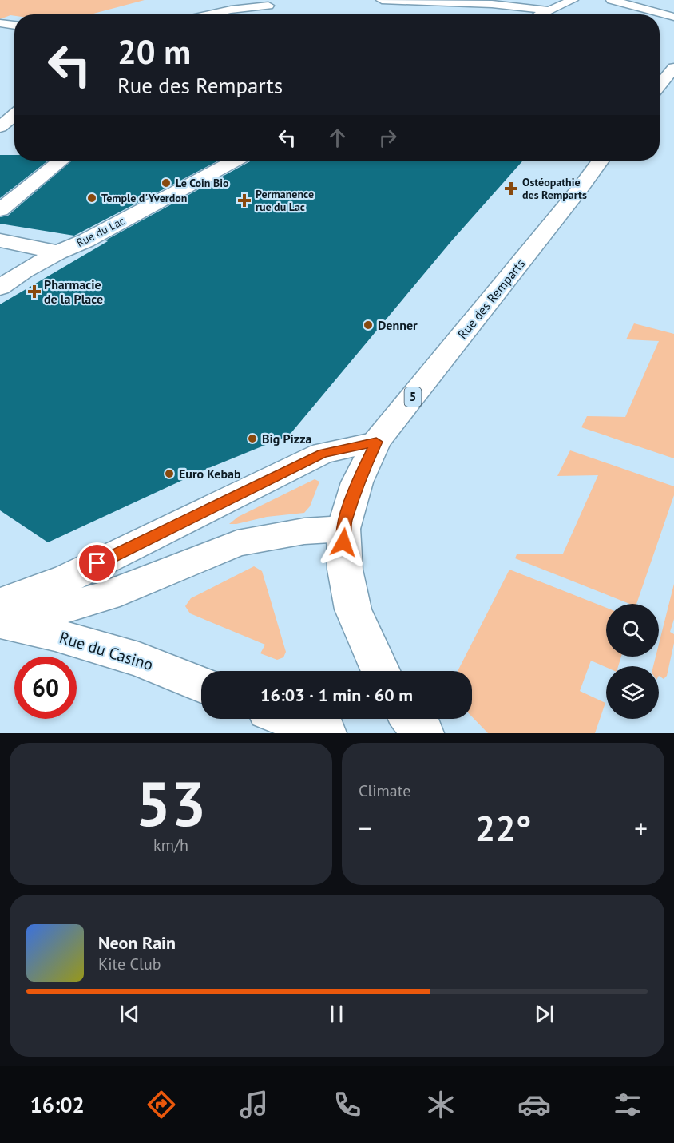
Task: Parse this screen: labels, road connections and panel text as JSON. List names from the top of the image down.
{
  "streets": {
    "street": [
      "Rue du Lac",
      "Rue des Remparts",
      "5",
      "Rue du Casino"
    ]
  },
  "places": {
    "other": [
      "Le Coin Bio",
      "Temple d'Yverdon",
      "Denner",
      "Big Pizza",
      "Euro Kebab"
    ],
    "health": ["Ostéopathie des Remparts", "Permanence rue du Lac", "Pharmacie de la Place"]
  },
  "page": {
    "turn": ["20 m", "Rue des Remparts"],
    "limit": "60",
    "trip": "16:03 · 1 min · 60 m",
    "tile": [
      ["53", "km/h"],
      "Climate"
    ],
    "heat": ["−", "22°", "+"],
    "song": ["Neon Rain", "Kite Club"],
    "tabs": "16:02"
  }
}
